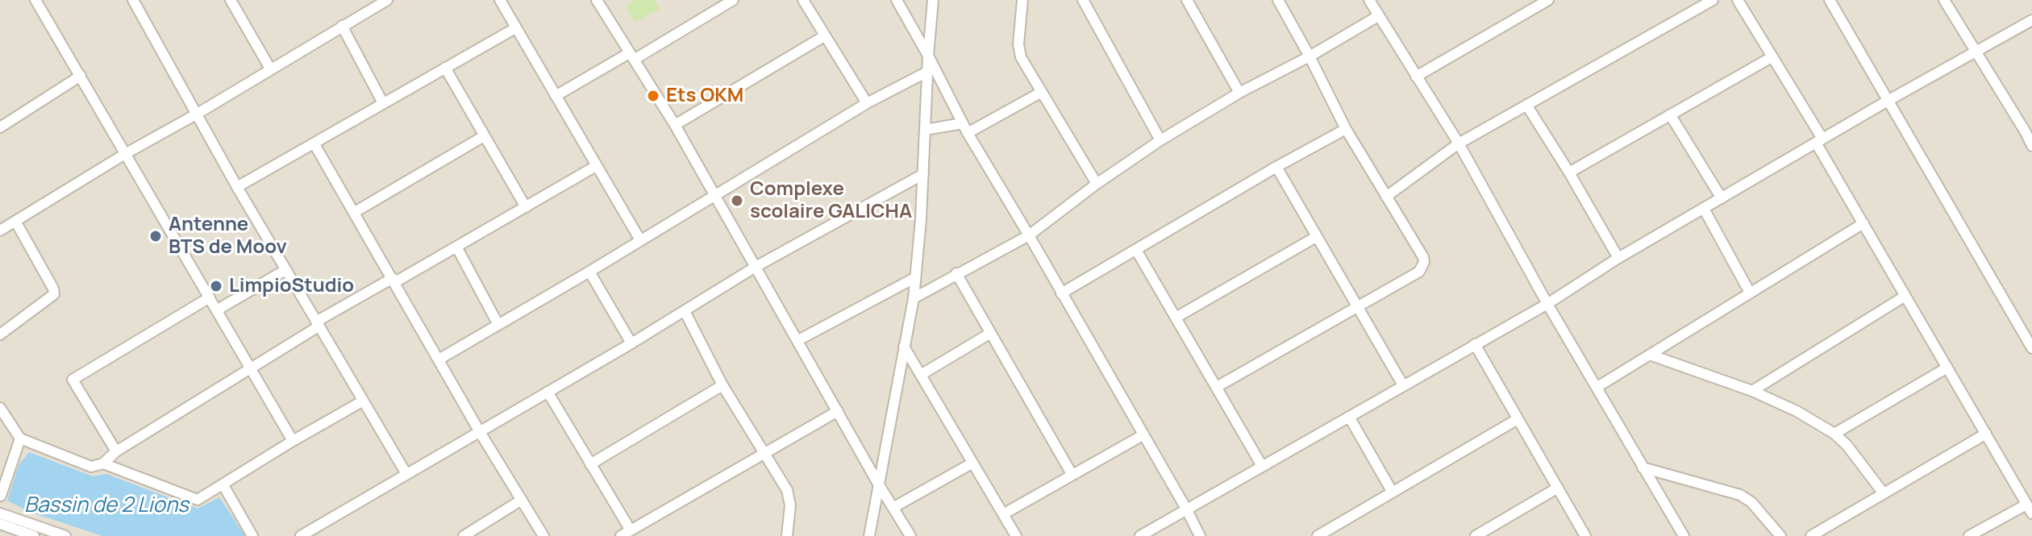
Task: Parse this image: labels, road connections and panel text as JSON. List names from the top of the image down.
{
  "water": ["Bassin de 2 Lions"],
  "places": [
    "Ets OKM",
    "Complexe scolaire GALICHA",
    "Antenne BTS de Moov",
    "LimpioStudio"
  ]
}
